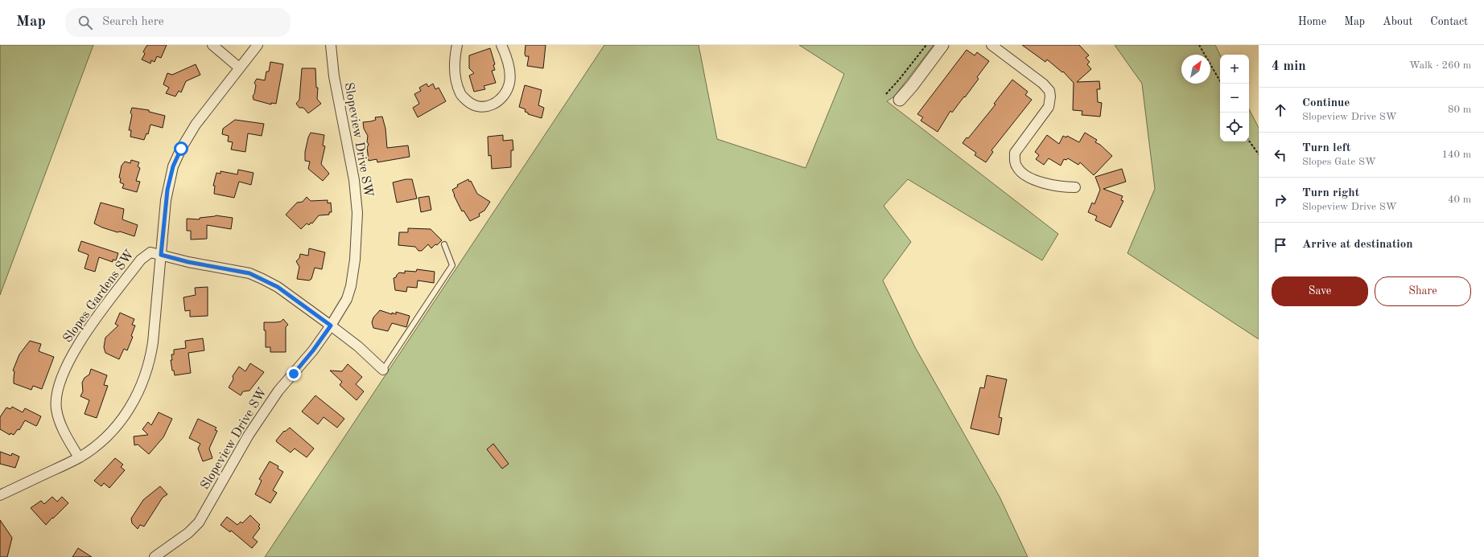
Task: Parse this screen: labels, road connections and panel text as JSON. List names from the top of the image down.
{
  "streets": {
    "street": ["Slopeview Drive SW", "Slopes Gardens SW"]
  },
  "crossings": [
    ["Slopeview Drive SW", "Slopes Gardens SW"]
  ],
  "north": "top right",
  "page": {
    "header": "Map",
    "search": "Search here",
    "nav": [
      "Home",
      "Map",
      "About",
      "Contact"
    ],
    "heading": ["4 min", "Walk · 260 m"],
    "map_buttons": ["+", "−"],
    "list": [
      ["Continue", "Slopeview Drive SW", "80 m"],
      ["Turn left", "Slopes Gate SW", "140 m"],
      ["Turn right", "Slopeview Drive SW", "40 m"],
      "Arrive at destination"
    ],
    "buttons": ["Save", "Share"]
  }
}
